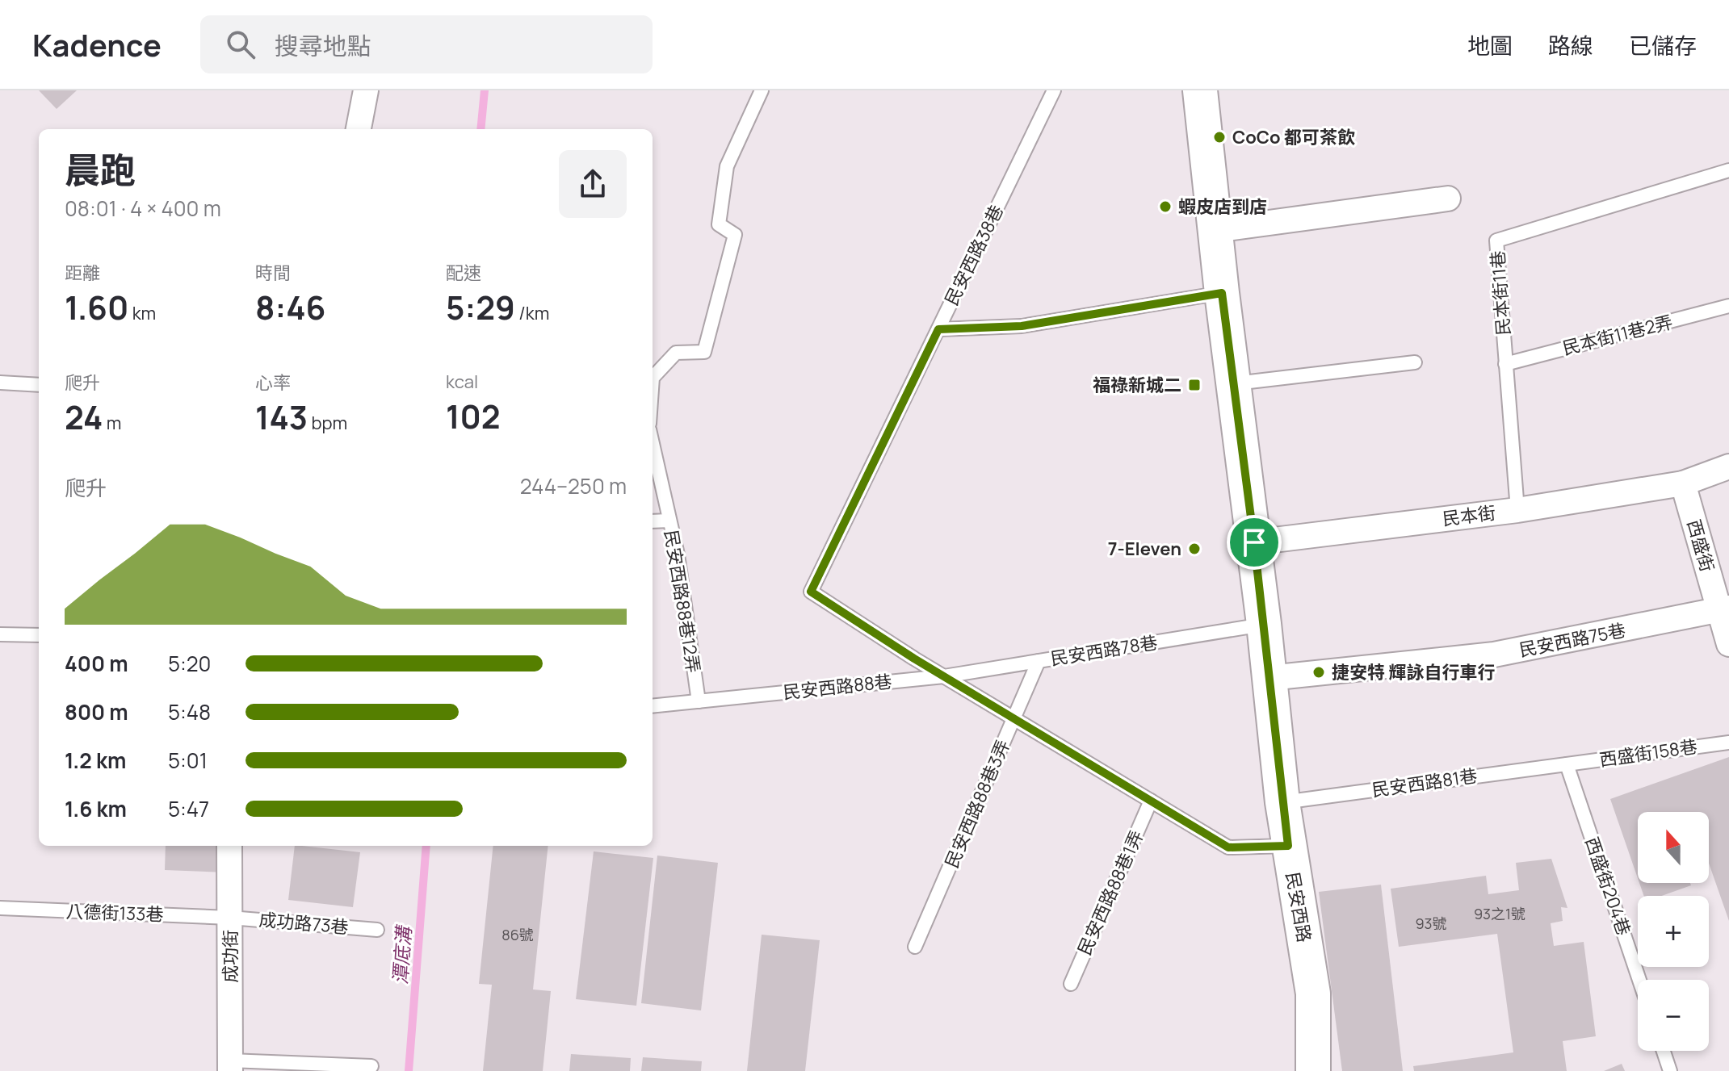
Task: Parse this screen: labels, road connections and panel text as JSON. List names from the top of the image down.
{
  "streets": {
    "street": [
      "民本街",
      "西盛街",
      "民安西路75巷",
      "民安西路",
      "成功街"
    ],
    "lane": [
      "民安西路38巷",
      "民本街11巷",
      "民本街11巷2弄",
      "民安西路88巷12弄",
      "民安西路78巷",
      "民安西路88巷",
      "西盛街158巷",
      "民安西路81巷",
      "民安西路88巷3弄",
      "西盛街204巷",
      "民安西路88巷1弄",
      "八德街133巷",
      "成功路73巷"
    ]
  },
  "crossings": [
    ["民安西路38巷", "民安西路78巷"],
    ["民安西路38巷", "民安西路88巷"],
    ["民本街11巷", "民本街11巷2弄"],
    ["民本街11巷", "民本街"],
    ["民本街", "西盛街"],
    ["民本街", "民安西路"],
    ["西盛街", "民安西路75巷"],
    ["民安西路88巷12弄", "民安西路88巷"],
    ["民安西路75巷", "民安西路"],
    ["民安西路78巷", "民安西路88巷"],
    ["民安西路78巷", "民安西路88巷3弄"],
    ["民安西路78巷", "民安西路"],
    ["西盛街158巷", "民安西路81巷"],
    ["西盛街158巷", "西盛街204巷"],
    ["民安西路81巷", "西盛街204巷"],
    ["民安西路81巷", "民安西路"],
    ["八德街133巷", "成功路73巷"],
    ["八德街133巷", "成功街"],
    ["成功路73巷", "成功街"]
  ],
  "water": ["潭底溝"],
  "places": {
    "other": [
      "CoCo 都可茶飲",
      "蝦皮店到店",
      "7-Eleven",
      "捷安特 輝詠自行車行"
    ],
    "transit": ["福祿新城二"]
  },
  "house_numbers": ["93之1號", "93號", "86號"],
  "north": "top",
  "page": {
    "header": "Kadence",
    "search": "搜尋地點",
    "nav": ["地圖", "路線", "已儲存"],
    "heading": ["晨跑", "08:01 · 4 × 400 m"],
    "stats": [
      ["距離", "1.60 km"],
      ["時間", "8:46"],
      ["配速", "5:29 /km"],
      ["爬升", "24 m"],
      ["心率", "143 bpm"],
      ["kcal", "102"]
    ],
    "chart": ["爬升", "244–250 m"],
    "list": [
      {
        "name": "400 m",
        "note": "5:20"
      },
      {
        "name": "800 m",
        "note": "5:48"
      },
      {
        "name": "1.2 km",
        "note": "5:01"
      },
      {
        "name": "1.6 km",
        "note": "5:47"
      }
    ],
    "map_buttons": ["+", "−"]
  }
}
